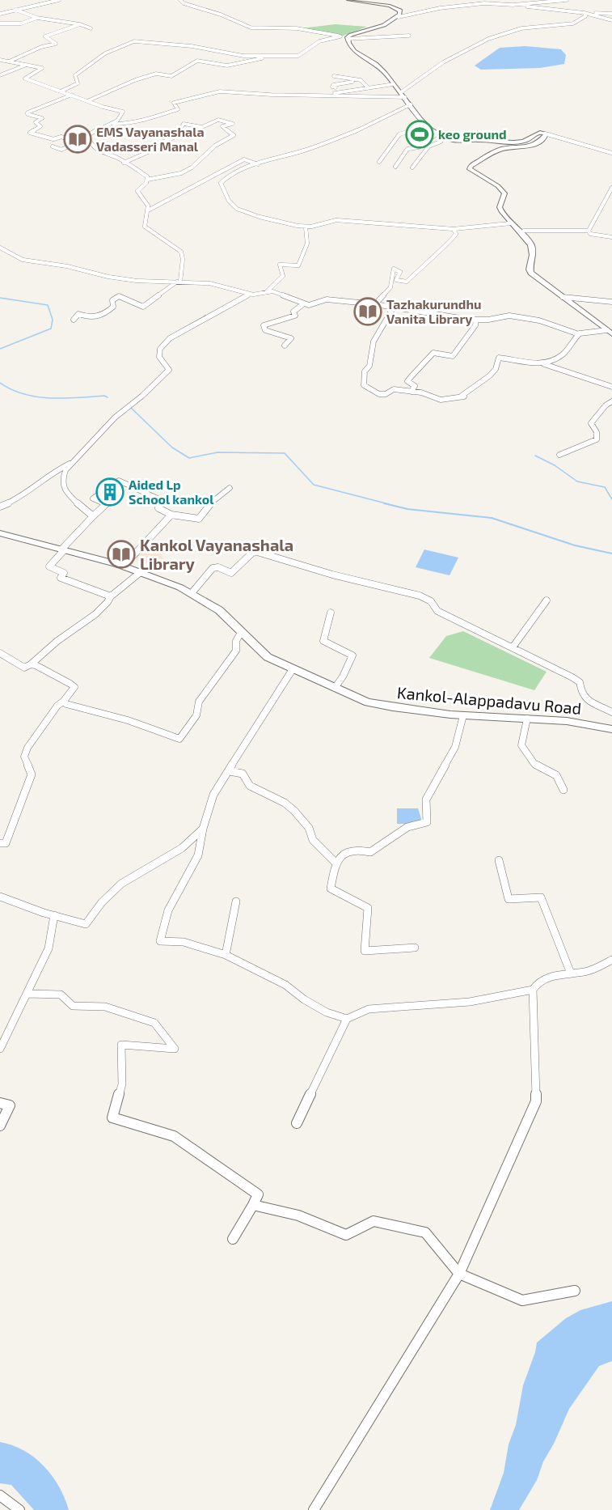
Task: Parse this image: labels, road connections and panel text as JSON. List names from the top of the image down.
{
  "streets": {
    "main road": ["Kankol-Alappadavu Road"]
  },
  "places": {
    "sports": ["keo ground"],
    "library": ["EMS Vayanashala Vadasseri Manal", "Tazhakurundhu Vanita Library", "Kankol Vayanashala Library"],
    "building": ["Aided Lp School kankol"]
  }
}
